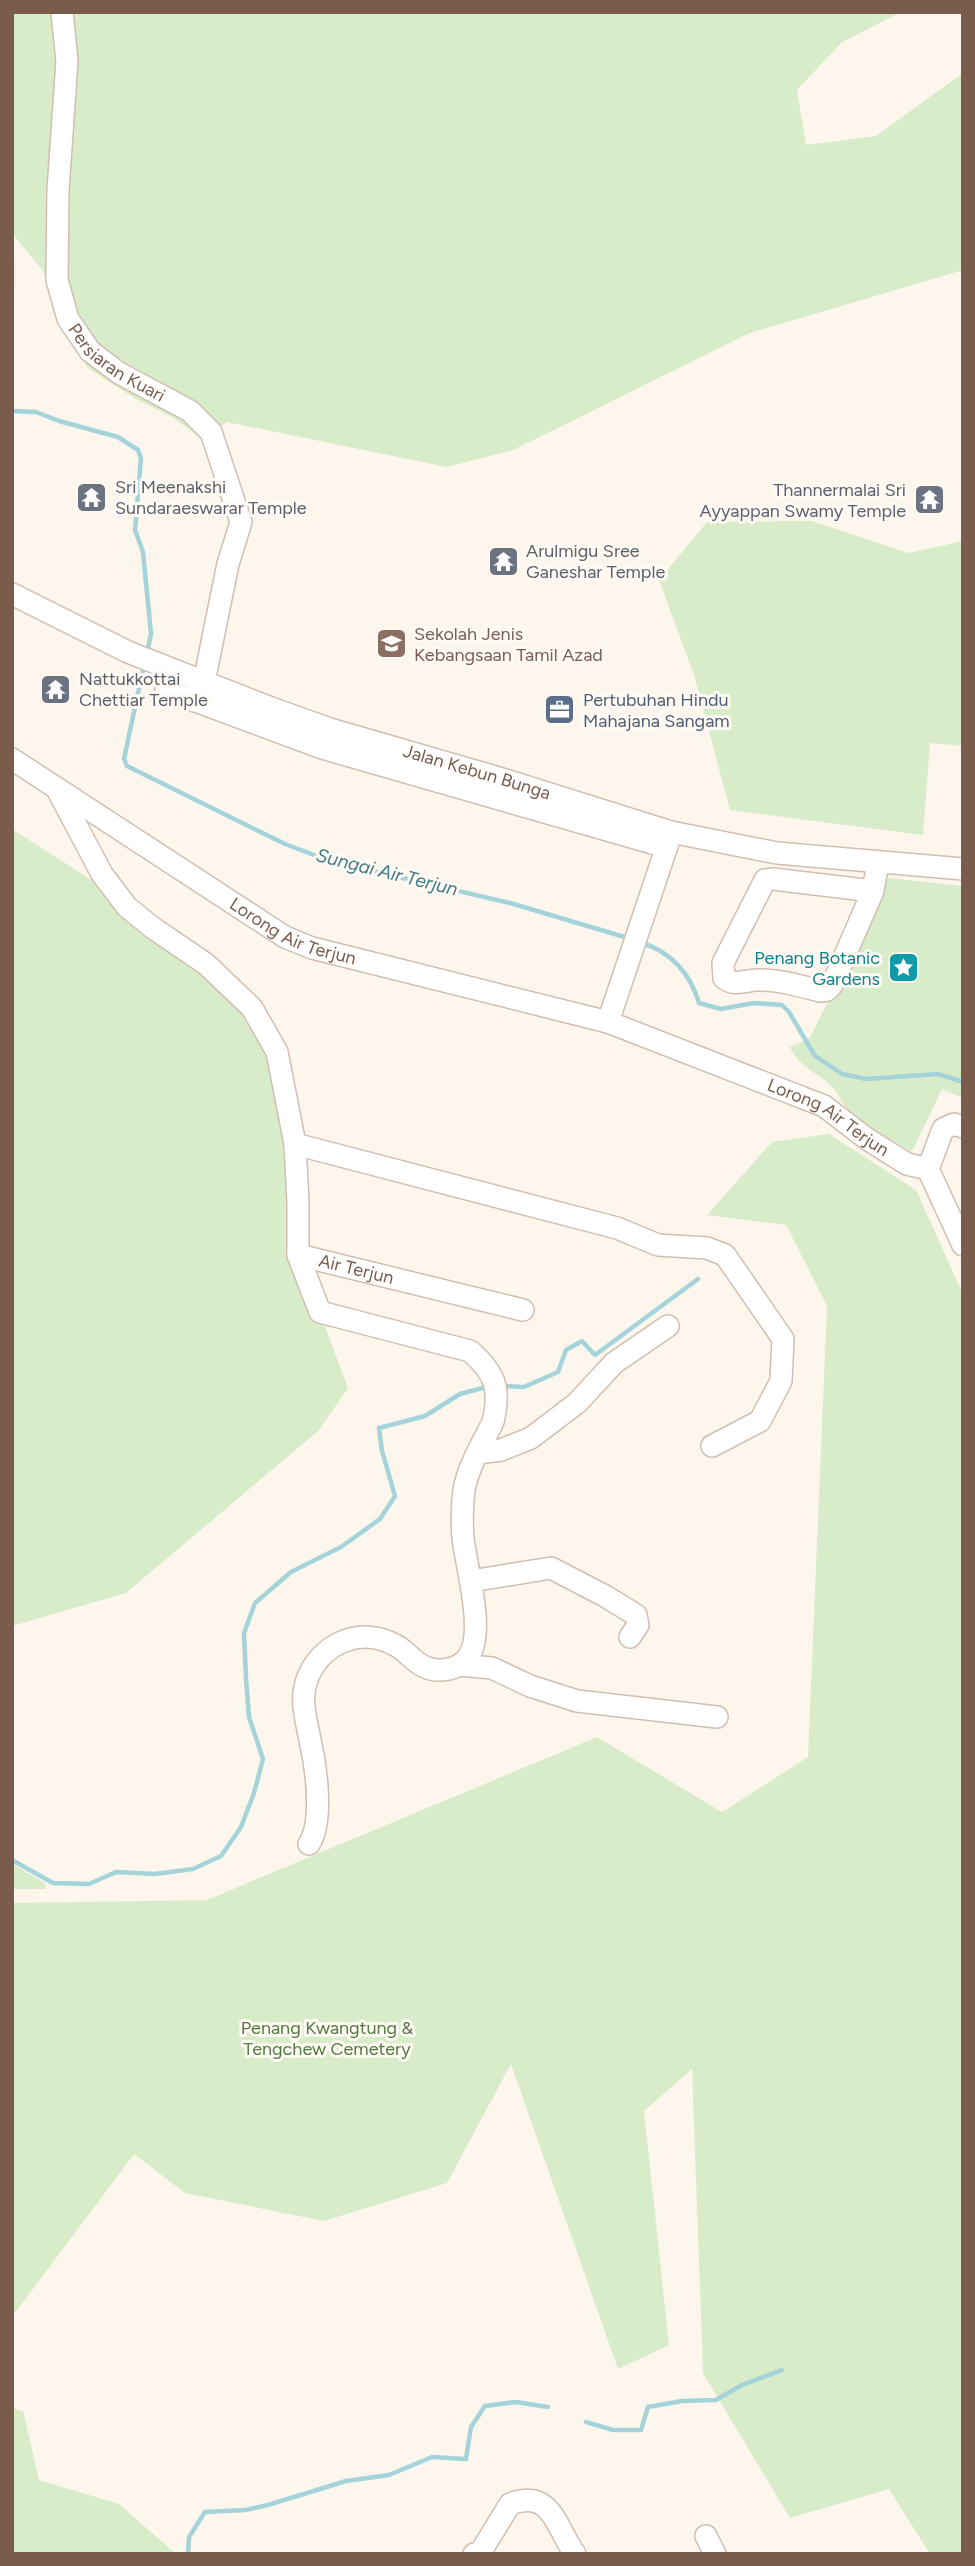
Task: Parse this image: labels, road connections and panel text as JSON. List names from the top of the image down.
{
  "streets": {
    "street": [
      "Persiaran Kuari",
      "Jalan Kebun Bunga",
      "Lorong Air Terjun",
      "Air Terjun"
    ]
  },
  "crossings": [
    ["Persiaran Kuari", "Jalan Kebun Bunga"],
    ["Lorong Air Terjun", "Air Terjun"]
  ],
  "water": ["Sungai Air Terjun"],
  "parks": ["Penang Kwangtung & Tengchew Cemetery"],
  "places": {
    "temple": [
      "Sri Meenakshi Sundaraeswarar Temple",
      "Thannermalai Sri Ayyappan Swamy Temple",
      "Arulmigu Sree Ganeshar Temple",
      "Nattukkottai Chettiar Temple"
    ],
    "school or university": ["Sekolah Jenis Kebangsaan Tamil Azad"],
    "office": ["Pertubuhan Hindu Mahajana Sangam"],
    "place": ["Penang Botanic Gardens"]
  }
}
